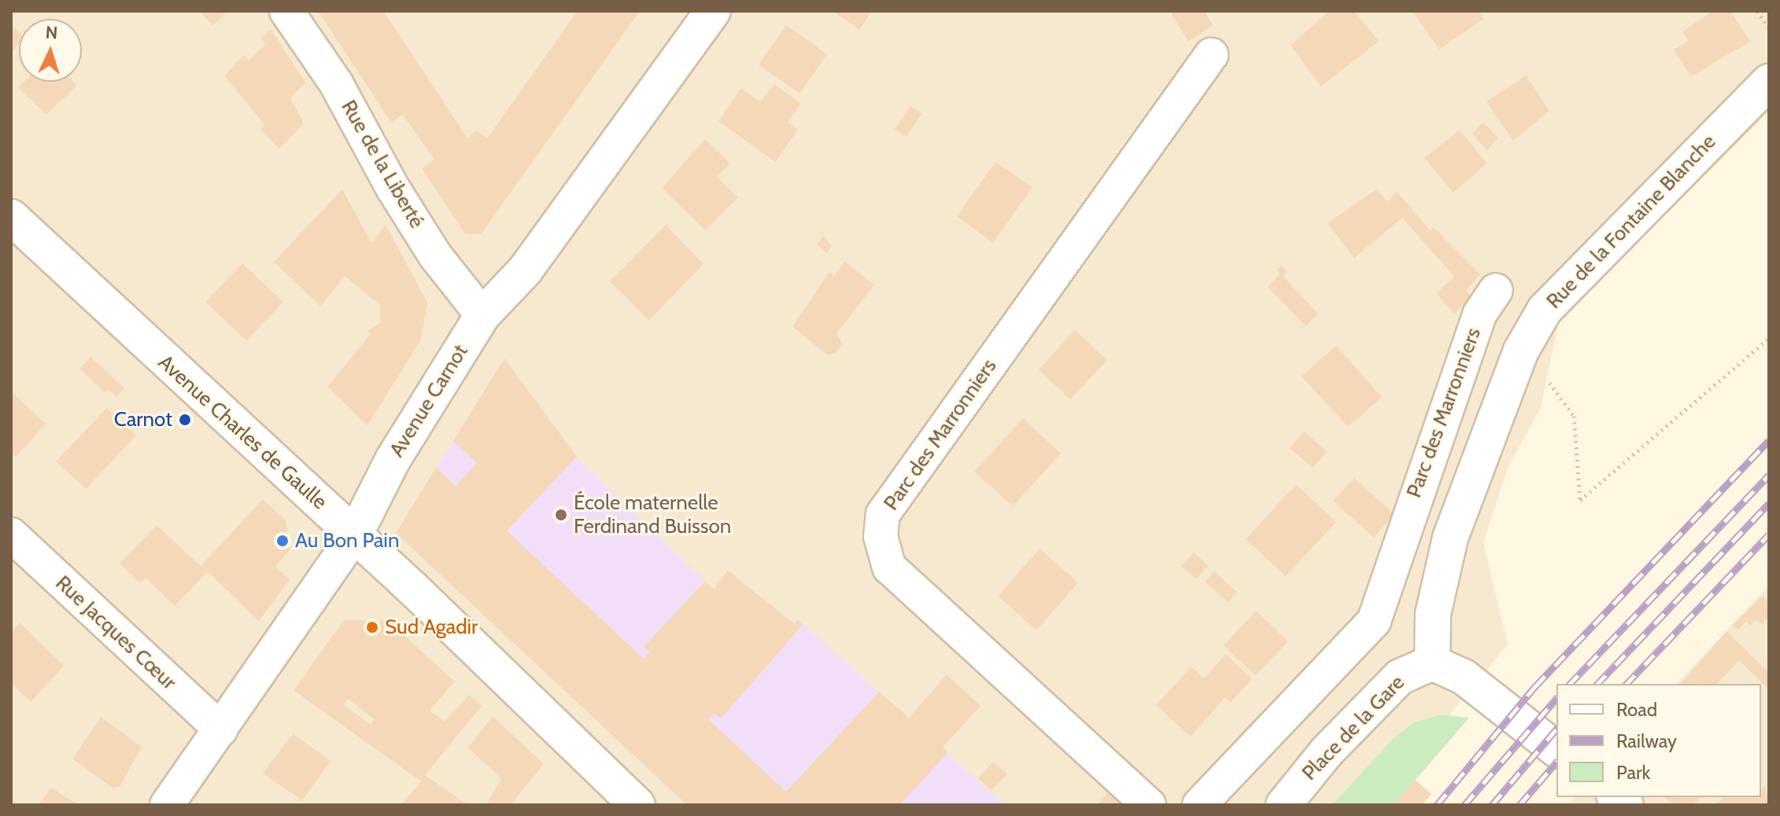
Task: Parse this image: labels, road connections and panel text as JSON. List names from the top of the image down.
{
  "streets": {
    "street": [
      "Rue de la Liberté",
      "Rue de la Fontaine Blanche",
      "Avenue Carnot",
      "Parc des Marronniers",
      "Avenue Charles de Gaulle",
      "Rue Jacques Cœur",
      "Place de la Gare"
    ]
  },
  "crossings": [
    ["Rue de la Liberté", "Avenue Carnot"],
    ["Rue de la Fontaine Blanche", "Place de la Gare"],
    ["Avenue Carnot", "Avenue Charles de Gaulle"],
    ["Avenue Carnot", "Rue Jacques Cœur"]
  ],
  "places": [
    "Carnot",
    "École maternelle Ferdinand Buisson",
    "Au Bon Pain",
    "Sud Agadir"
  ],
  "legend": ["Road", "Railway", "Park"],
  "north": "top"
}
